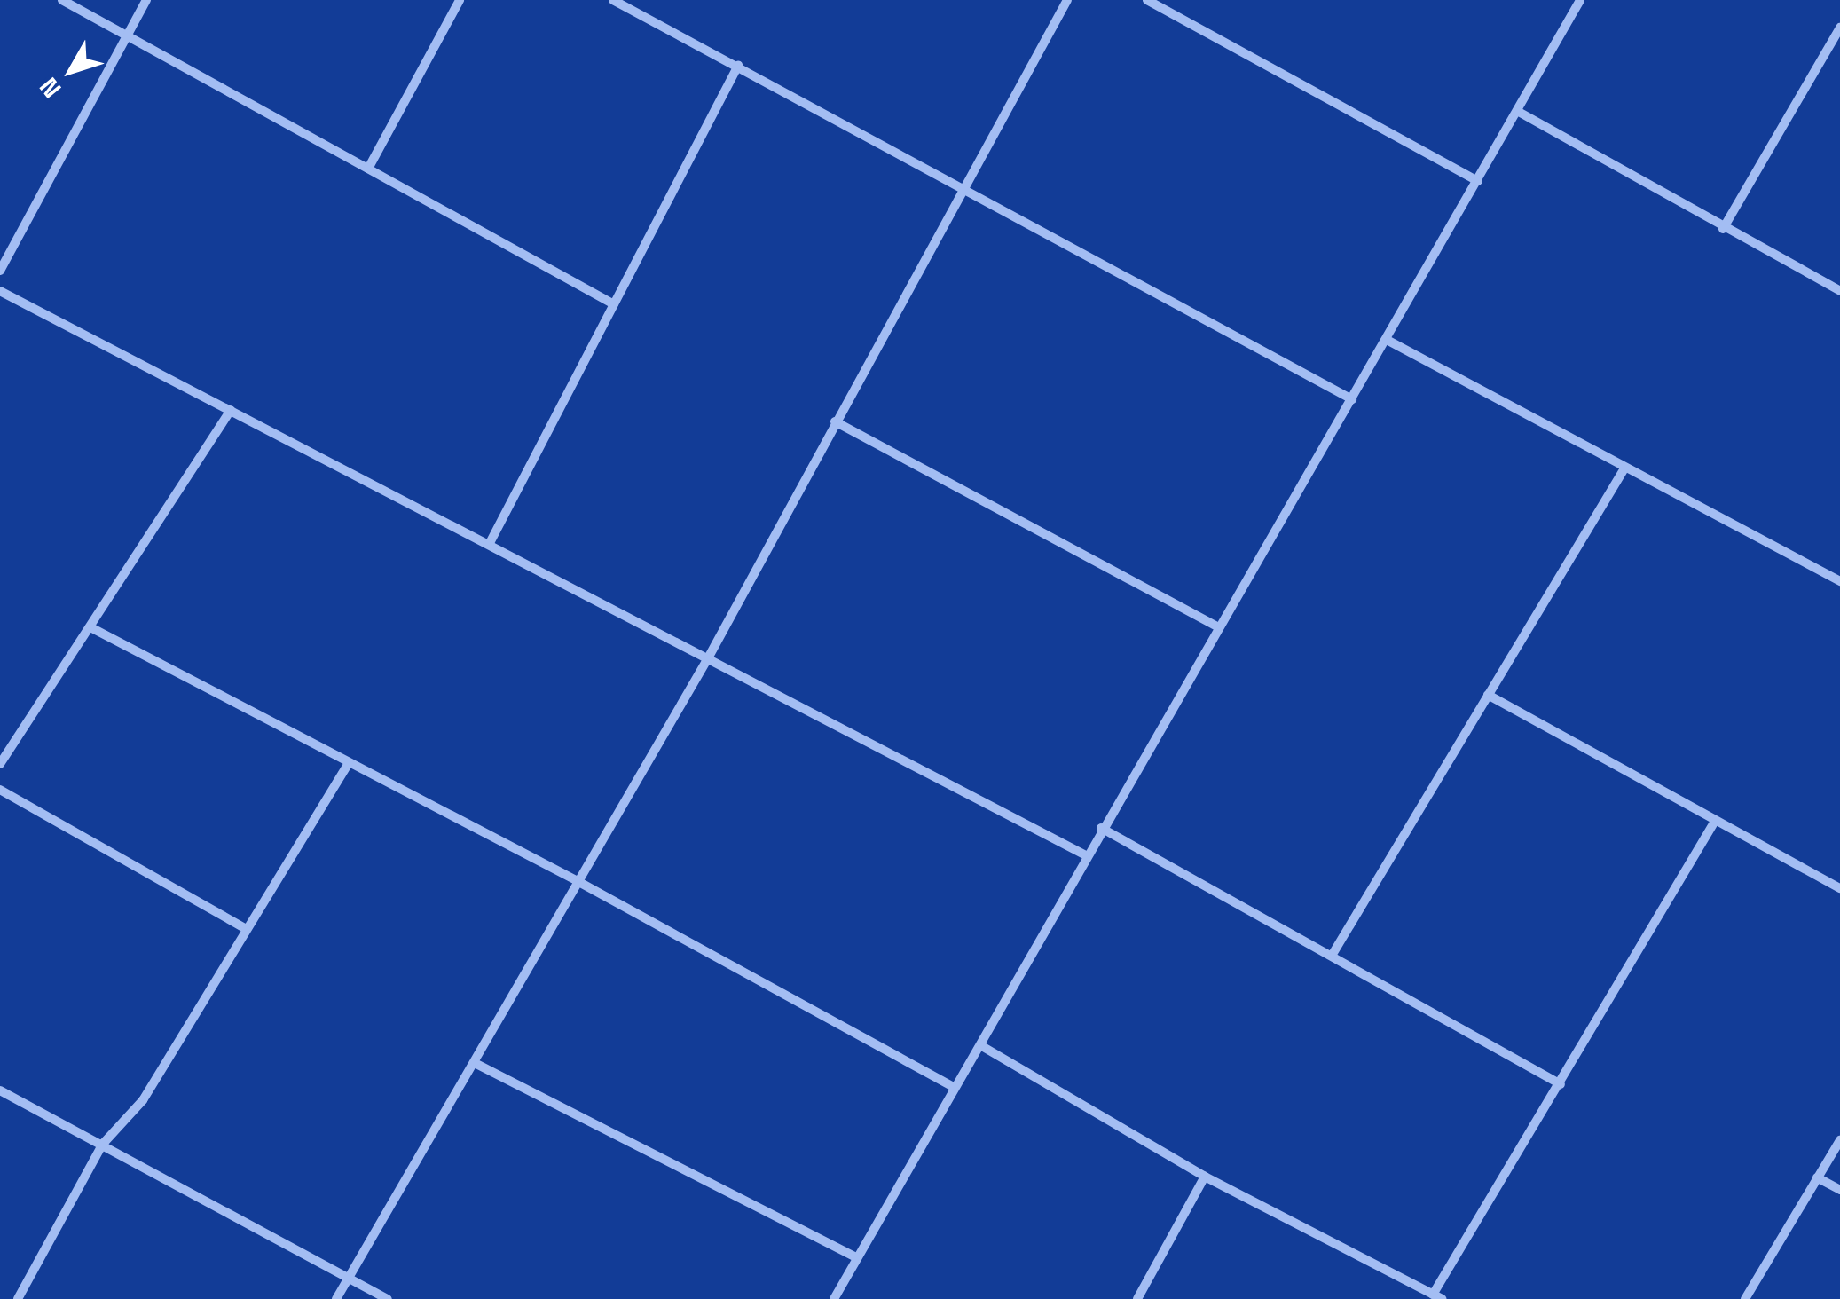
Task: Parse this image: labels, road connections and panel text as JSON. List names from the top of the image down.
{
  "north": "bottom left"
}
